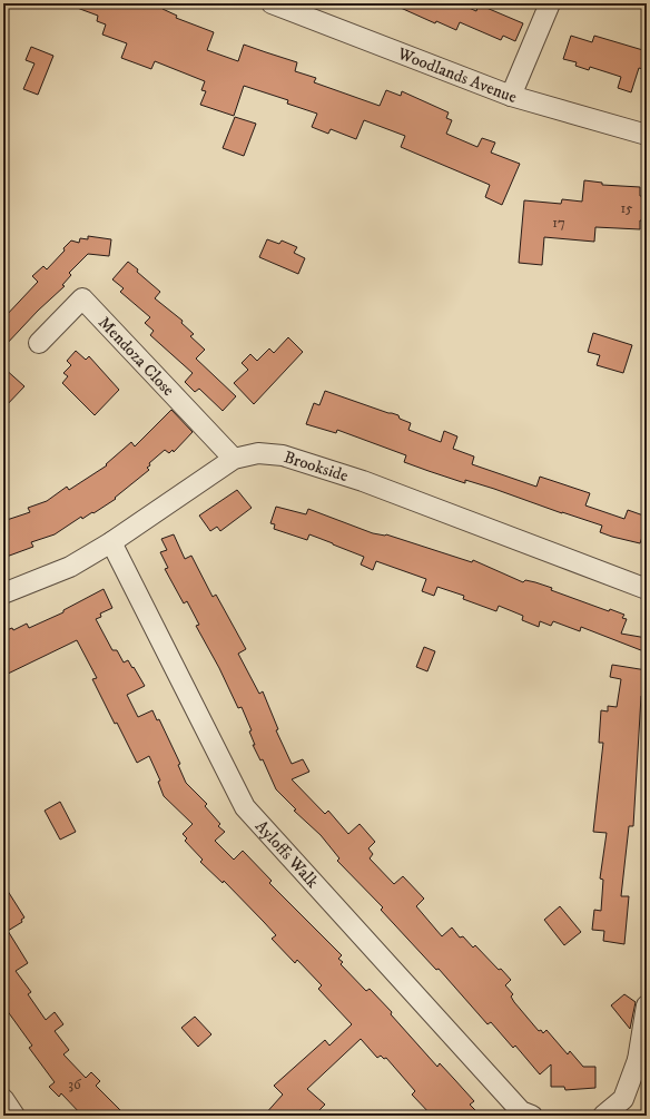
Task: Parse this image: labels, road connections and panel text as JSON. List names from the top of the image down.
{
  "streets": {
    "street": [
      "Woodlands Avenue",
      "Mendoza Close",
      "Brookside",
      "Ayloffs Walk"
    ]
  },
  "crossings": [
    ["Mendoza Close", "Brookside"],
    ["Brookside", "Ayloffs Walk"]
  ],
  "house_numbers": ["15", "17", "36"]
}
